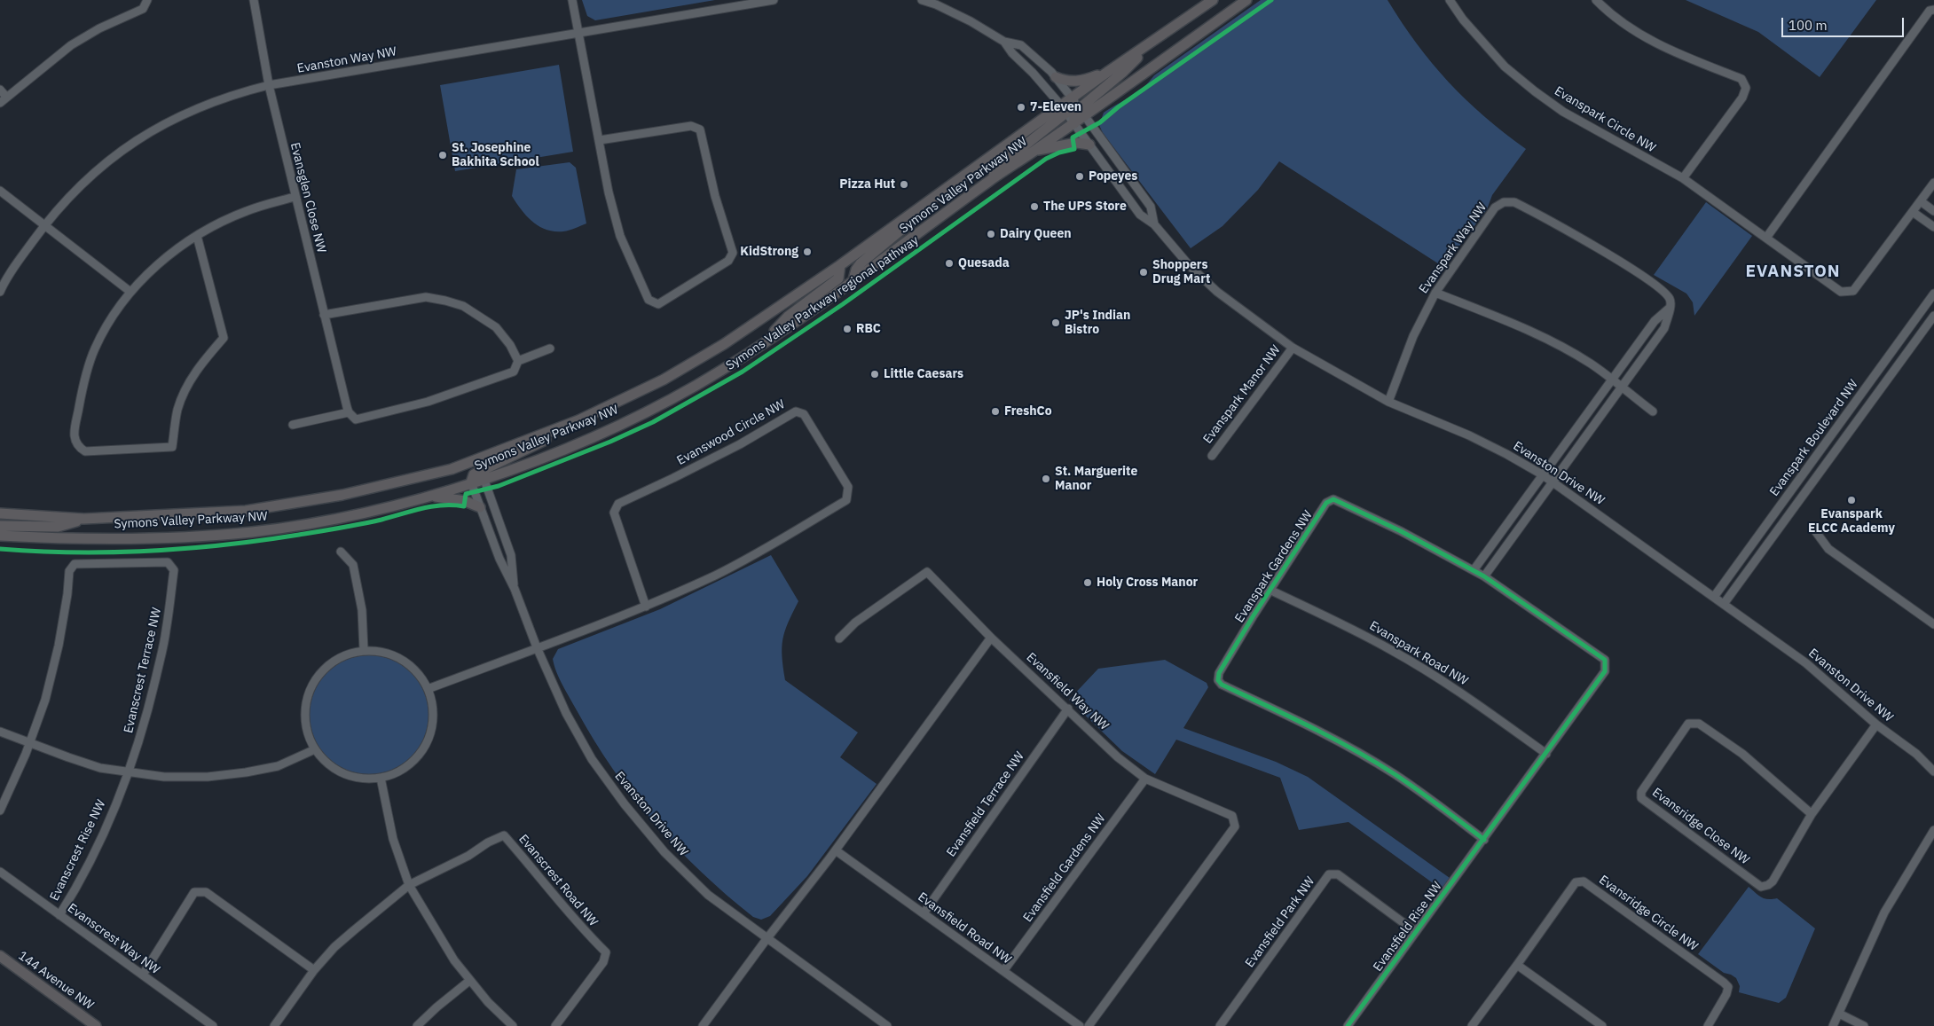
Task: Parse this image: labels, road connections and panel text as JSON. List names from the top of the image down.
{
  "streets": {
    "main road": ["Symons Valley Parkway NW", "144 Avenue NW"],
    "street": [
      "Evanston Way NW",
      "Evanspark Circle NW",
      "Evansglen Close NW",
      "Evanspark Way NW",
      "Evanspark Manor NW",
      "Evanswood Circle NW",
      "Evanspark Boulevard NW",
      "Evanston Drive NW",
      "Evanspark Gardens NW",
      "Evanspark Road NW",
      "Evanscrest Terrace NW",
      "Evansfield Way NW",
      "Evansfield Terrace NW",
      "Evansridge Close NW",
      "Evanscrest Rise NW",
      "Evansfield Gardens NW",
      "Evanscrest Road NW",
      "Evansridge Circle NW",
      "Evansfield Park NW",
      "Evansfield Rise NW",
      "Evansfield Road NW",
      "Evanscrest Way NW"
    ],
    "cycle path": ["Symons Valley Parkway regional pathway"]
  },
  "crossings": [
    ["Evanston Way NW", "Evansglen Close NW"],
    ["Symons Valley Parkway NW", "Evanston Drive NW"],
    ["Evanspark Way NW", "Evanston Drive NW"],
    ["Evanspark Manor NW", "Evanston Drive NW"],
    ["Evanswood Circle NW", "Evanston Drive NW"],
    ["Evanspark Boulevard NW", "Evanston Drive NW"],
    ["Evanston Drive NW", "Evansridge Close NW"],
    ["Evanspark Gardens NW", "Evanspark Road NW"],
    ["Evanspark Gardens NW", "Evansfield Rise NW"],
    ["Evanscrest Terrace NW", "Evanscrest Rise NW"],
    ["Evansfield Way NW", "Evansfield Terrace NW"],
    ["Evansfield Way NW", "Evansfield Gardens NW"],
    ["Evansfield Terrace NW", "Evansfield Road NW"],
    ["Evanscrest Rise NW", "Evanscrest Way NW"],
    ["Evansfield Gardens NW", "Evansfield Road NW"],
    ["Evansfield Park NW", "Evansfield Rise NW"]
  ],
  "districts": ["EVANSTON"],
  "places": [
    "7-Eleven",
    "St. Josephine Bakhita School",
    "Popeyes",
    "Pizza Hut",
    "The UPS Store",
    "Dairy Queen",
    "KidStrong",
    "Quesada",
    "Shoppers Drug Mart",
    "JP's Indian Bistro",
    "RBC",
    "Little Caesars",
    "FreshCo",
    "St. Marguerite Manor",
    "Evanspark ELCC Academy",
    "Holy Cross Manor"
  ],
  "scale_bar": "100 m"
}
